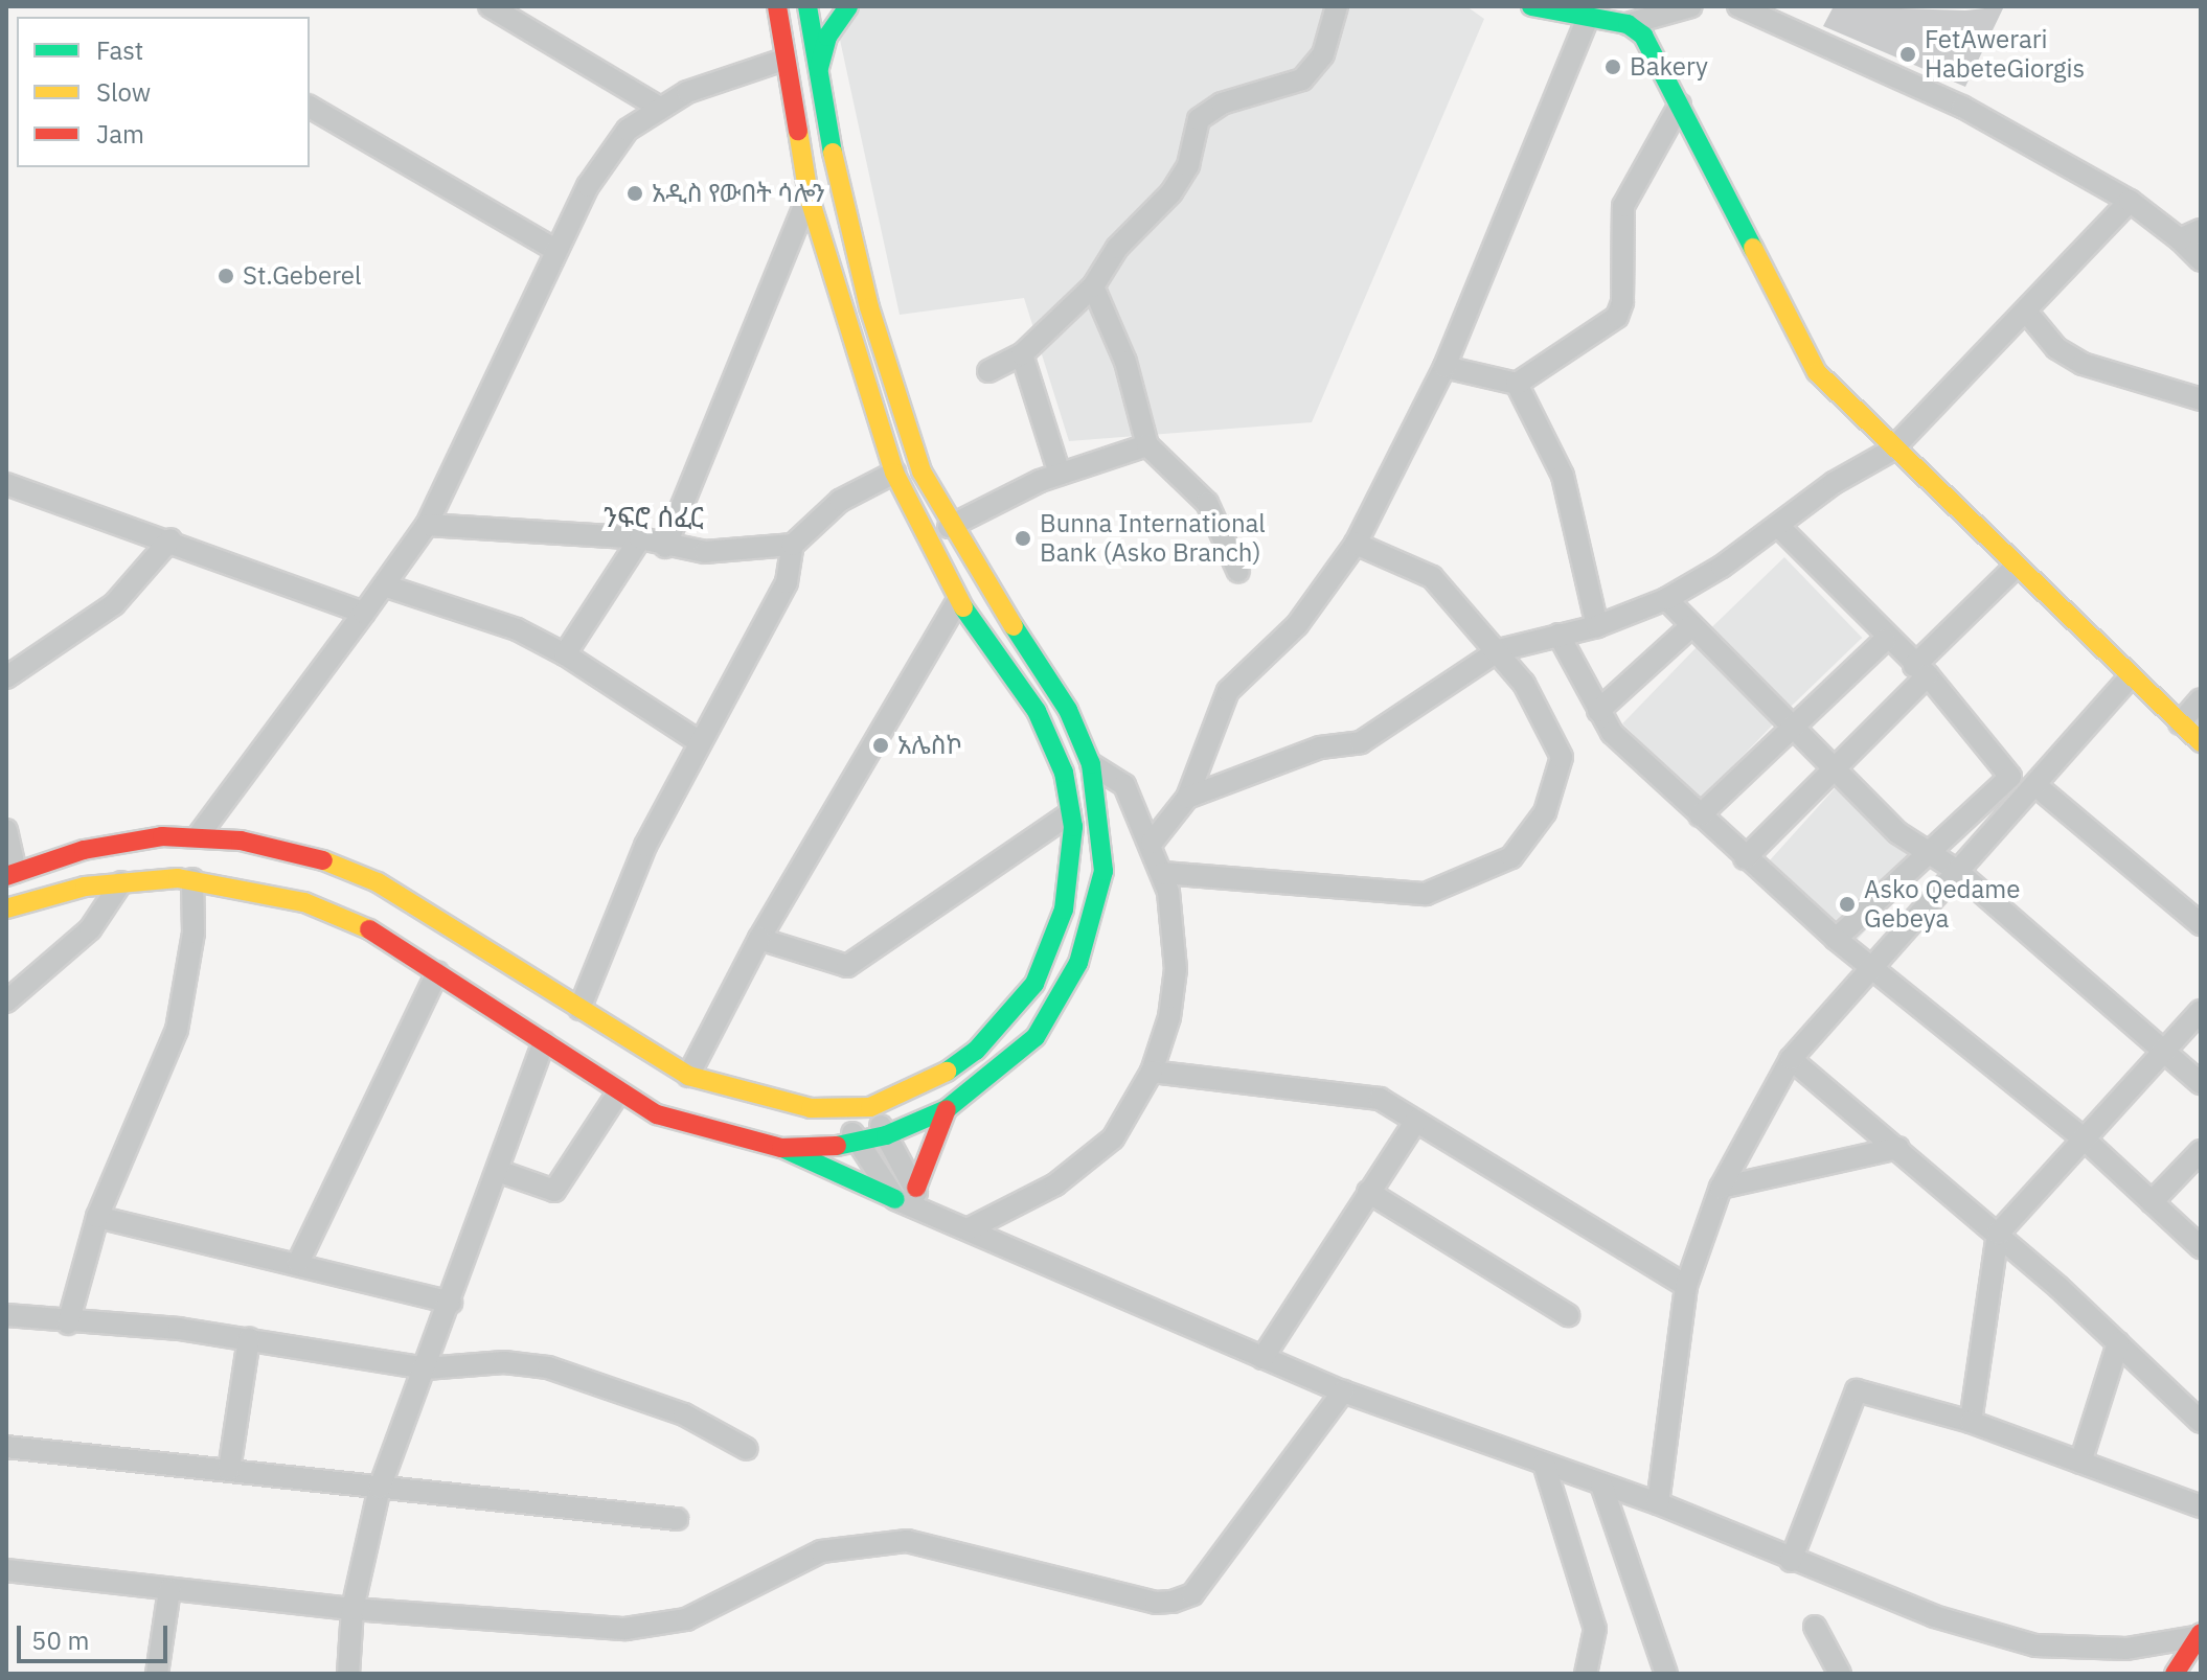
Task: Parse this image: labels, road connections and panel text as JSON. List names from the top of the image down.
{
  "districts": ["ንፍሮ ሰፈር"],
  "places": [
    "FetAwerari HabeteGiorgis",
    "Bakery",
    "አዲስ የውበት ሳሎን",
    "St.Geberel",
    "Bunna International Bank (Asko Branch)",
    "አሌስኮ",
    "Asko Qedame Gebeya"
  ],
  "legend": ["Fast", "Slow", "Jam"],
  "scale_bar": "50 m"
}
